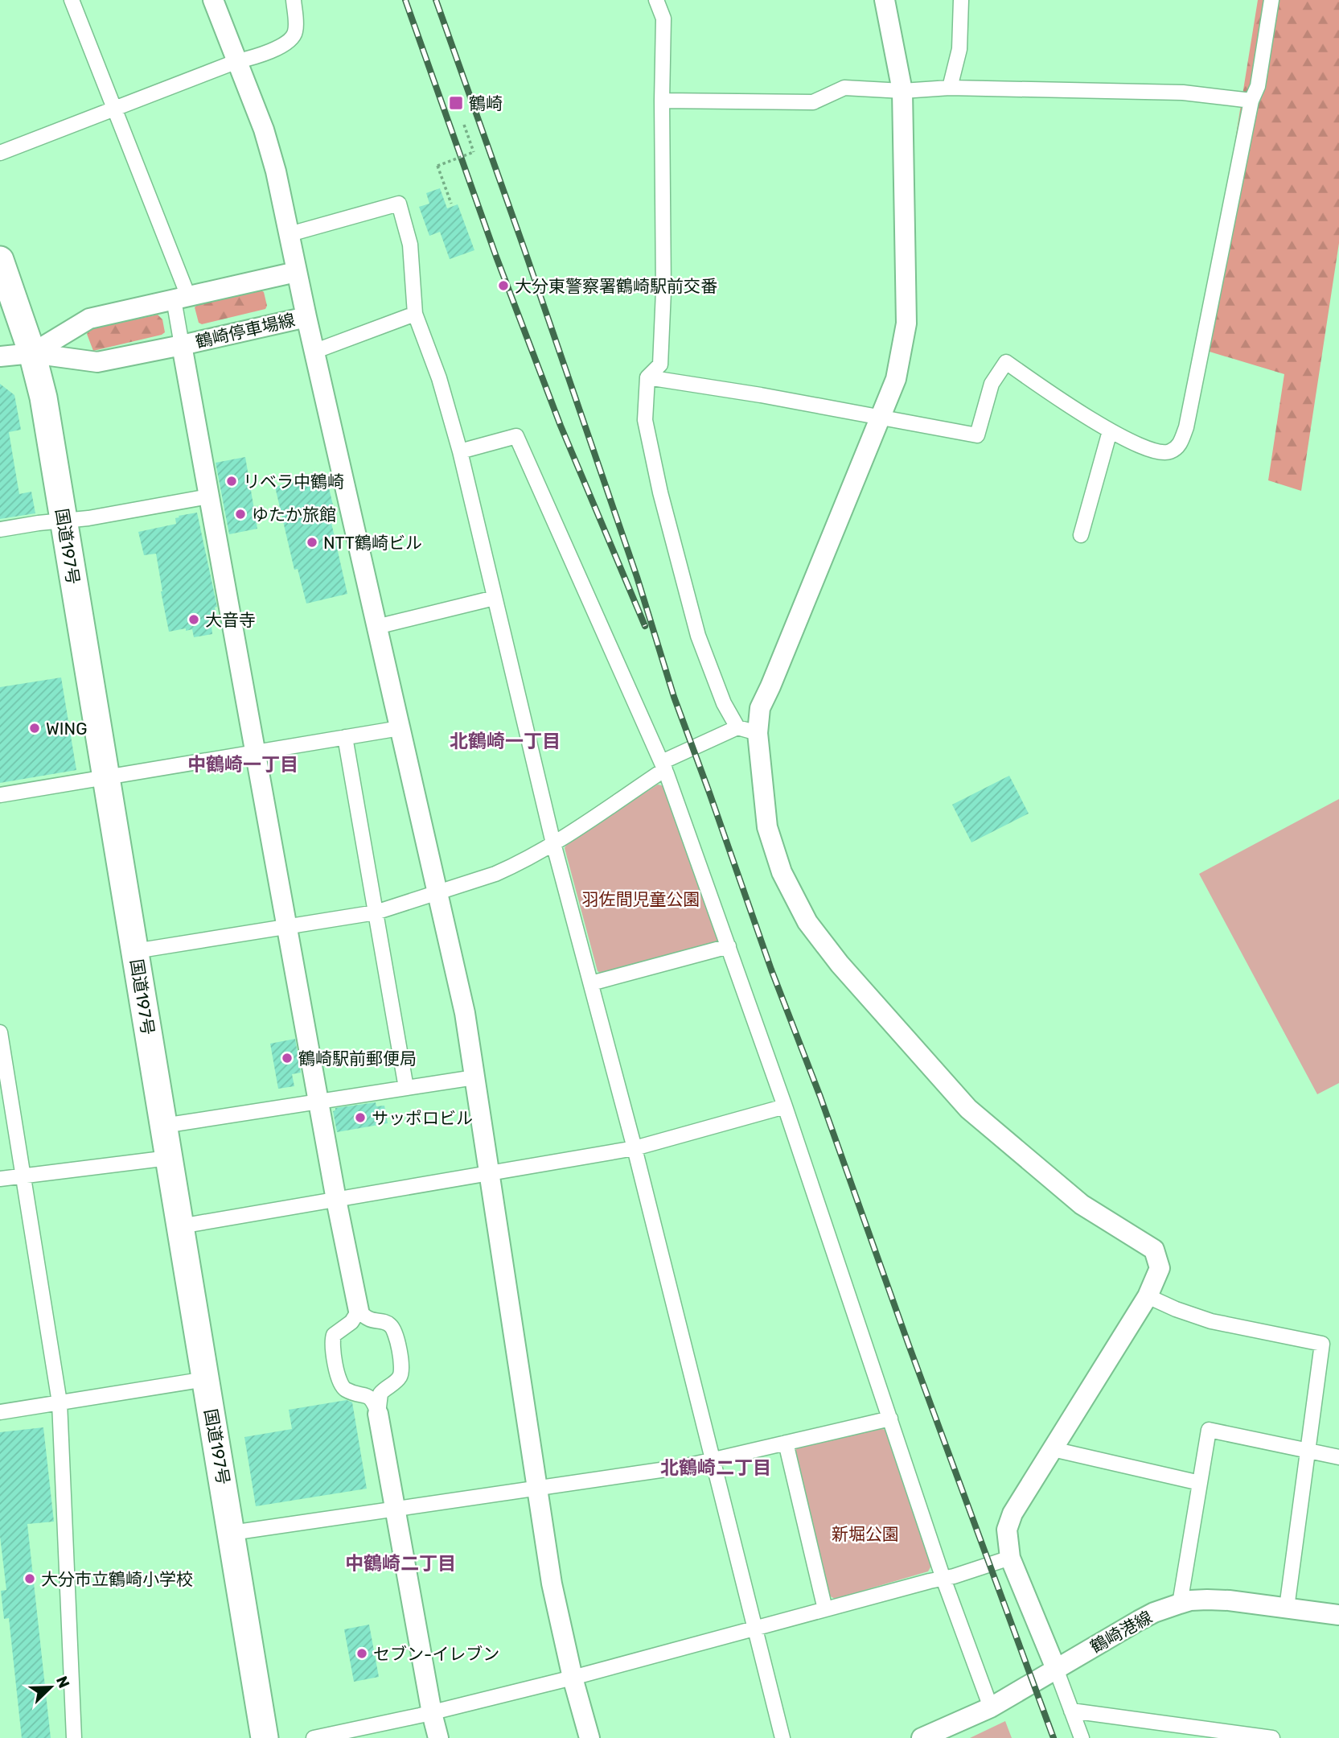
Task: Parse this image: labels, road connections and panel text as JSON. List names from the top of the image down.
{
  "streets": {
    "highway": ["国道197号"],
    "street": ["鶴崎停車場線", "鶴崎港線"]
  },
  "crossings": [
    ["鶴崎停車場線", "国道197号"]
  ],
  "districts": [
    "北鶴崎一丁目",
    "中鶴崎一丁目",
    "北鶴崎二丁目",
    "中鶴崎二丁目"
  ],
  "parks": ["羽佐間児童公園", "新堀公園"],
  "places": {
    "transit": ["鶴崎"],
    "other": [
      "大分東警察署鶴崎駅前交番",
      "リベラ中鶴崎",
      "ゆたか旅館",
      "NTT鶴崎ビル",
      "大音寺",
      "WING",
      "鶴崎駅前郵便局",
      "サッポロビル",
      "大分市立鶴崎小学校",
      "セブン-イレブン"
    ]
  },
  "north": "top right"
}
